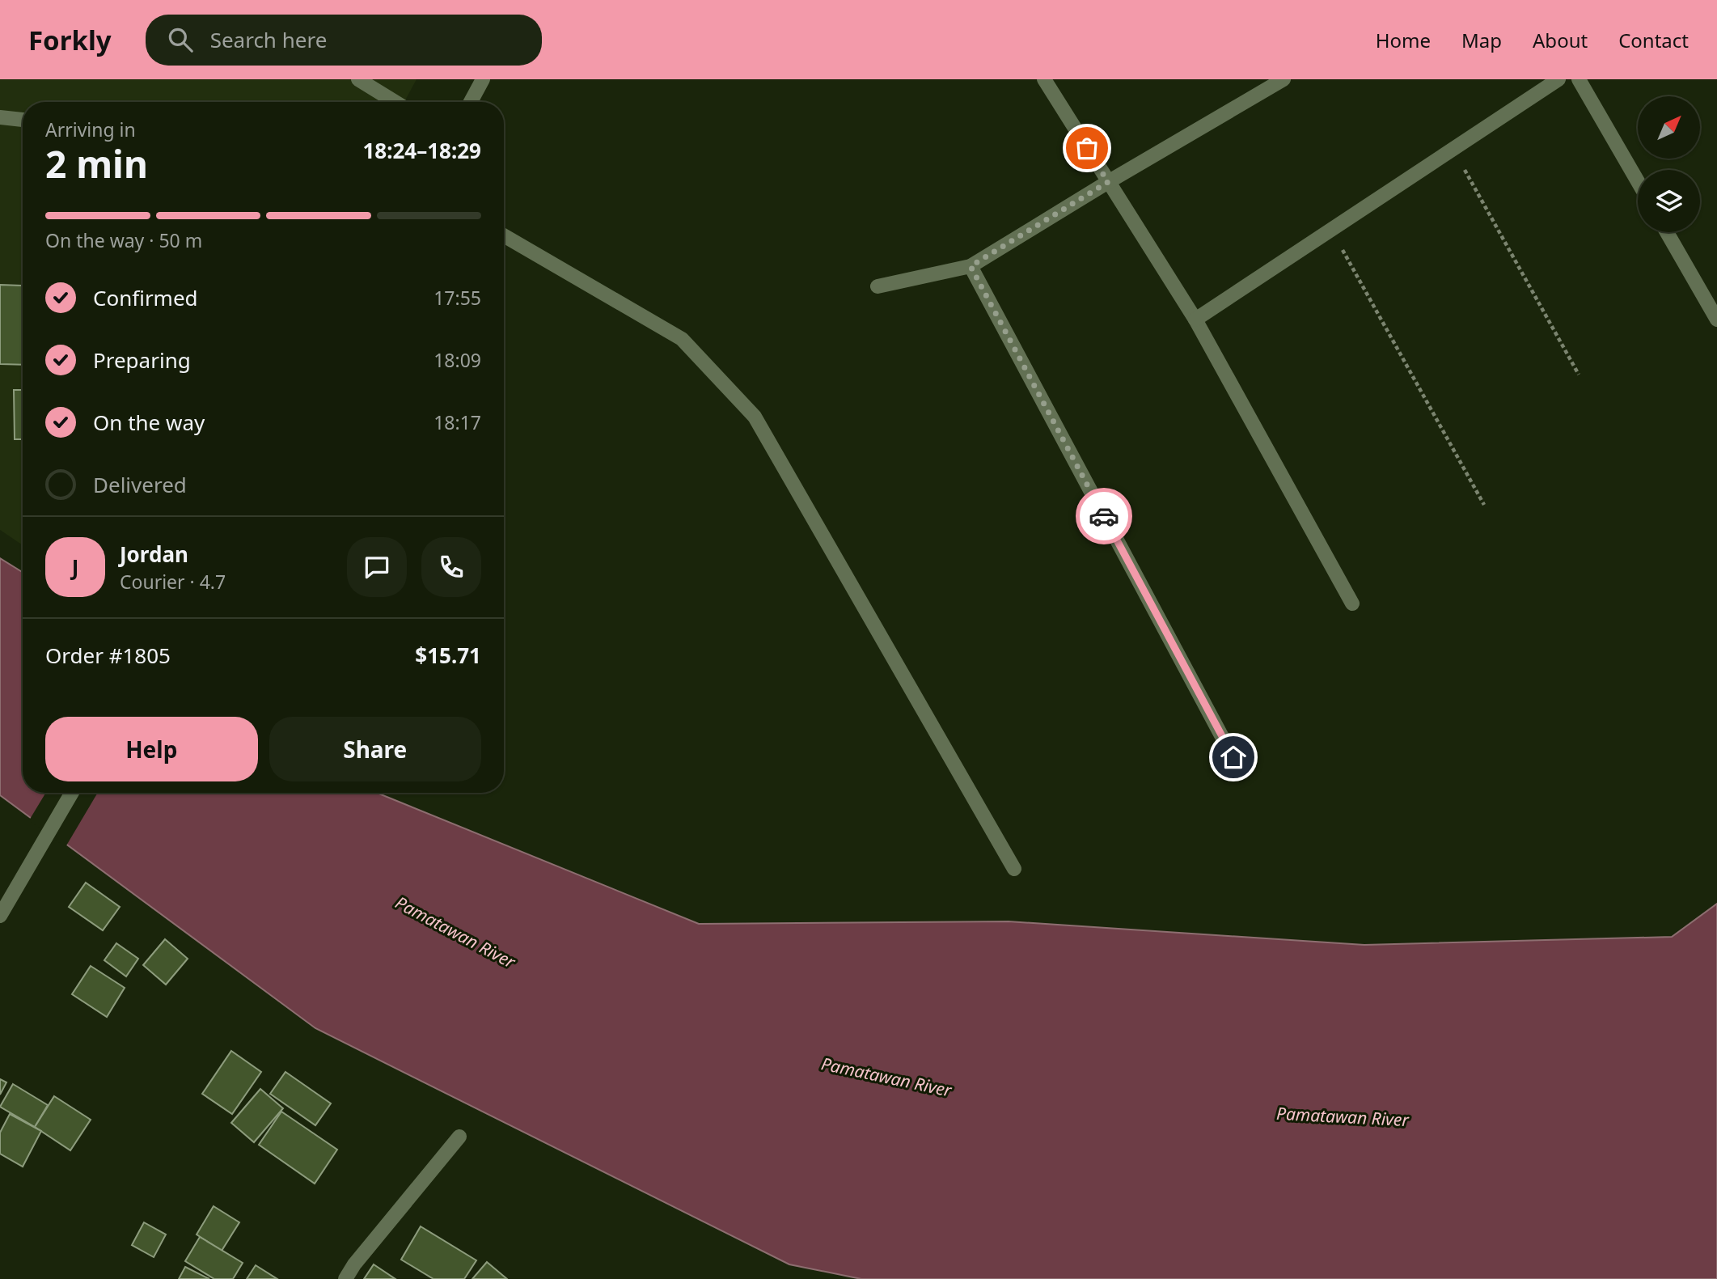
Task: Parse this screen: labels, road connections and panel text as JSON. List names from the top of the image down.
{
  "water": ["Pamatawan River"],
  "north": "top right",
  "page": {
    "header": "Forkly",
    "search": "Search here",
    "nav": [
      "Home",
      "Map",
      "About",
      "Contact"
    ],
    "heading": ["2 min", "Arriving in", "18:24–18:29"],
    "panel": [
      "Jordan",
      "Courier · 4.7",
      "Order #1805",
      "$15.71"
    ],
    "bar": "On the way · 50 m",
    "list": [
      ["Confirmed", "17:55"],
      ["Preparing", "18:09"],
      ["On the way", "18:17"],
      "Delivered"
    ],
    "round": "J",
    "buttons": ["Help", "Share"]
  }
}
